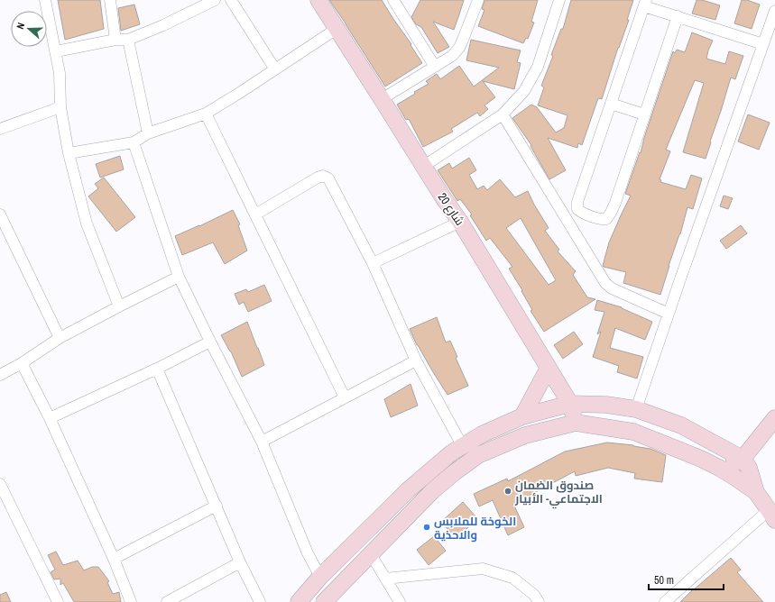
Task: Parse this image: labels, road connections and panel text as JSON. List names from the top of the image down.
{
  "streets": {
    "street": ["شارع 20"]
  },
  "places": ["صندوق الضمان الاجتماعي- الأبيار", "الخوخة للملابس والاحذية"],
  "scale_bar": "50 m",
  "north": "left"
}
